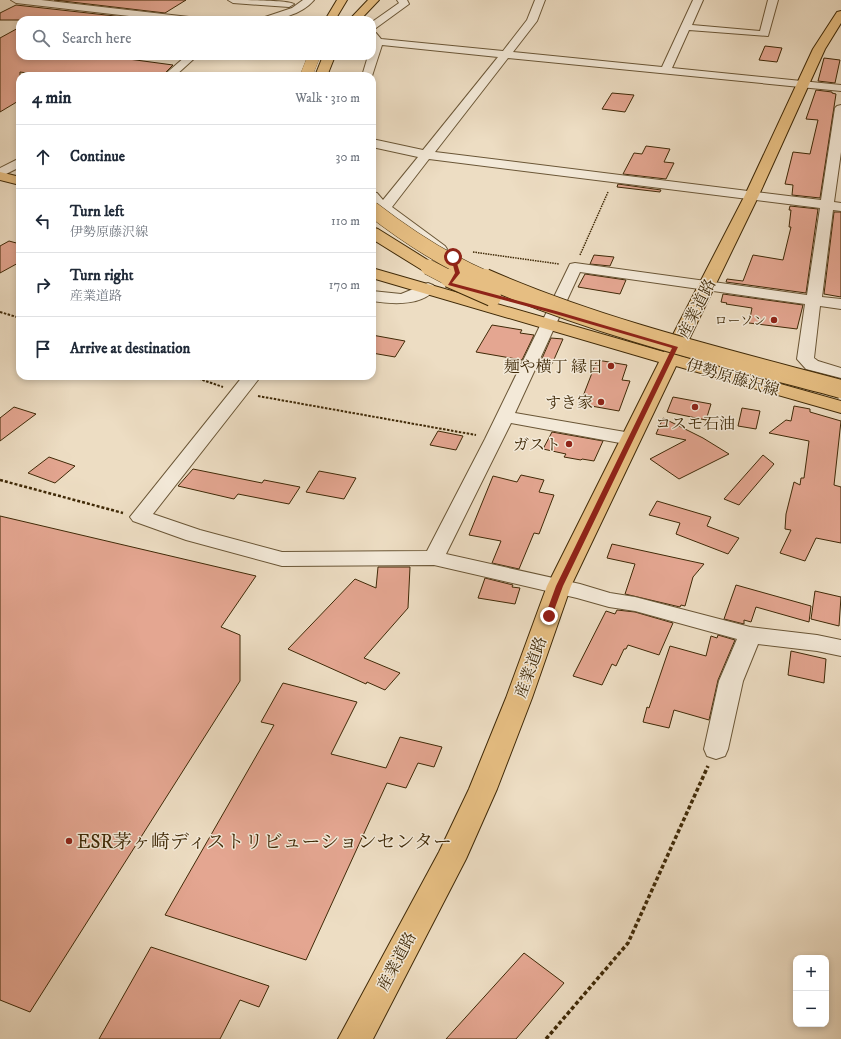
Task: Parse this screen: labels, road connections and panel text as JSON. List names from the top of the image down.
{
  "streets": {
    "main road": ["産業道路", "伊勢原藤沢線"]
  },
  "crossings": [
    ["産業道路", "伊勢原藤沢線"]
  ],
  "places": [
    "ローソン",
    "麺や横丁 縁日",
    "すき家",
    "コスモ石油",
    "ガスト",
    "ESR茅ヶ崎ディストリビューションセンター"
  ],
  "page": {
    "search": "Search here",
    "heading": ["4 min", "Walk · 310 m"],
    "list": [
      ["Continue", "30 m"],
      ["Turn left", "伊勢原藤沢線", "110 m"],
      ["Turn right", "産業道路", "170 m"],
      "Arrive at destination"
    ],
    "map_buttons": ["+", "−"]
  }
}
